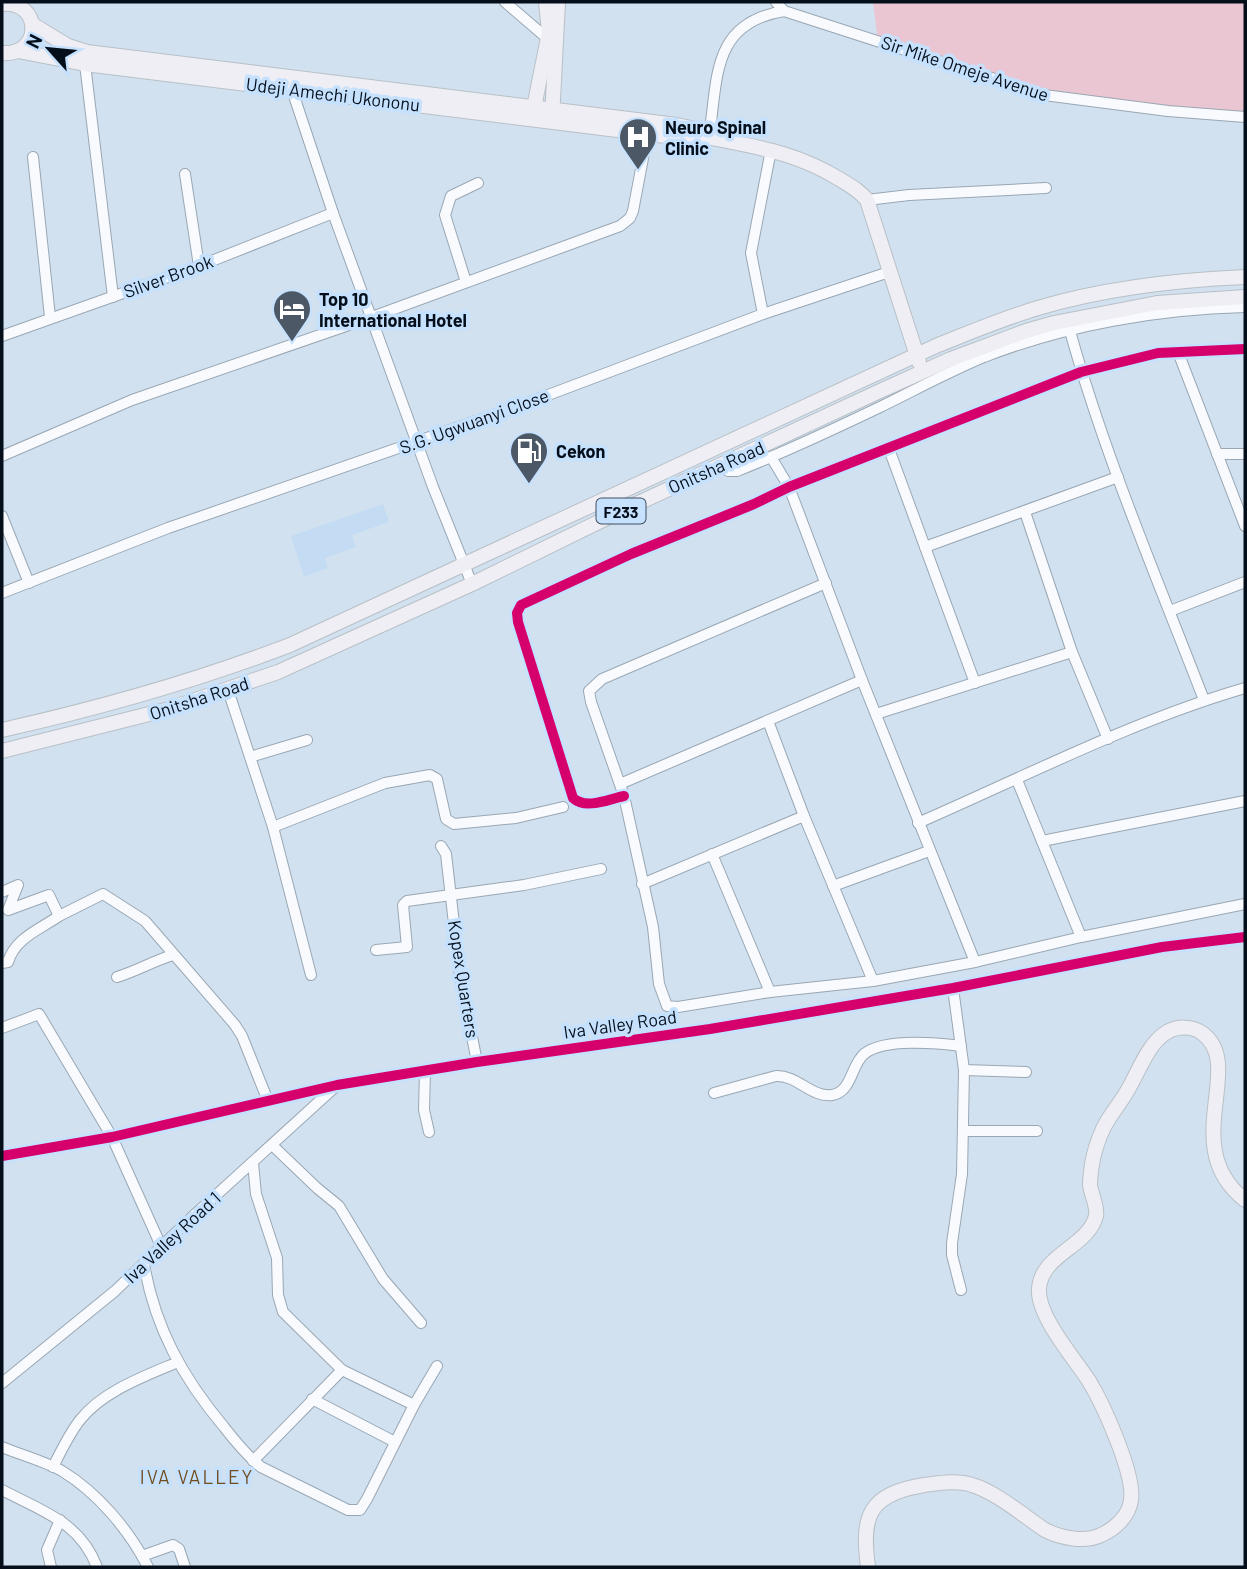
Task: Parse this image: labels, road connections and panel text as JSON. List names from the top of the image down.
{
  "streets": {
    "main road": ["Udeji Amechi Ukononu", "Onitsha Road", "F233"],
    "street": [
      "Sir Mike Omeje Avenue",
      "Silver Brook",
      "S.G. Ugwuanyi Close",
      "Kopex Quarters",
      "Iva Valley Road",
      "Iva Valley Road 1"
    ]
  },
  "crossings": [
    ["Kopex Quarters", "Iva Valley Road"],
    ["Iva Valley Road", "Iva Valley Road 1"]
  ],
  "districts": ["IVA VALLEY"],
  "places": {
    "hospital": ["Neuro Spinal Clinic"],
    "hotel": ["Top 10 International Hotel"],
    "fuel station": ["Cekon"]
  },
  "north": "top left"
}
